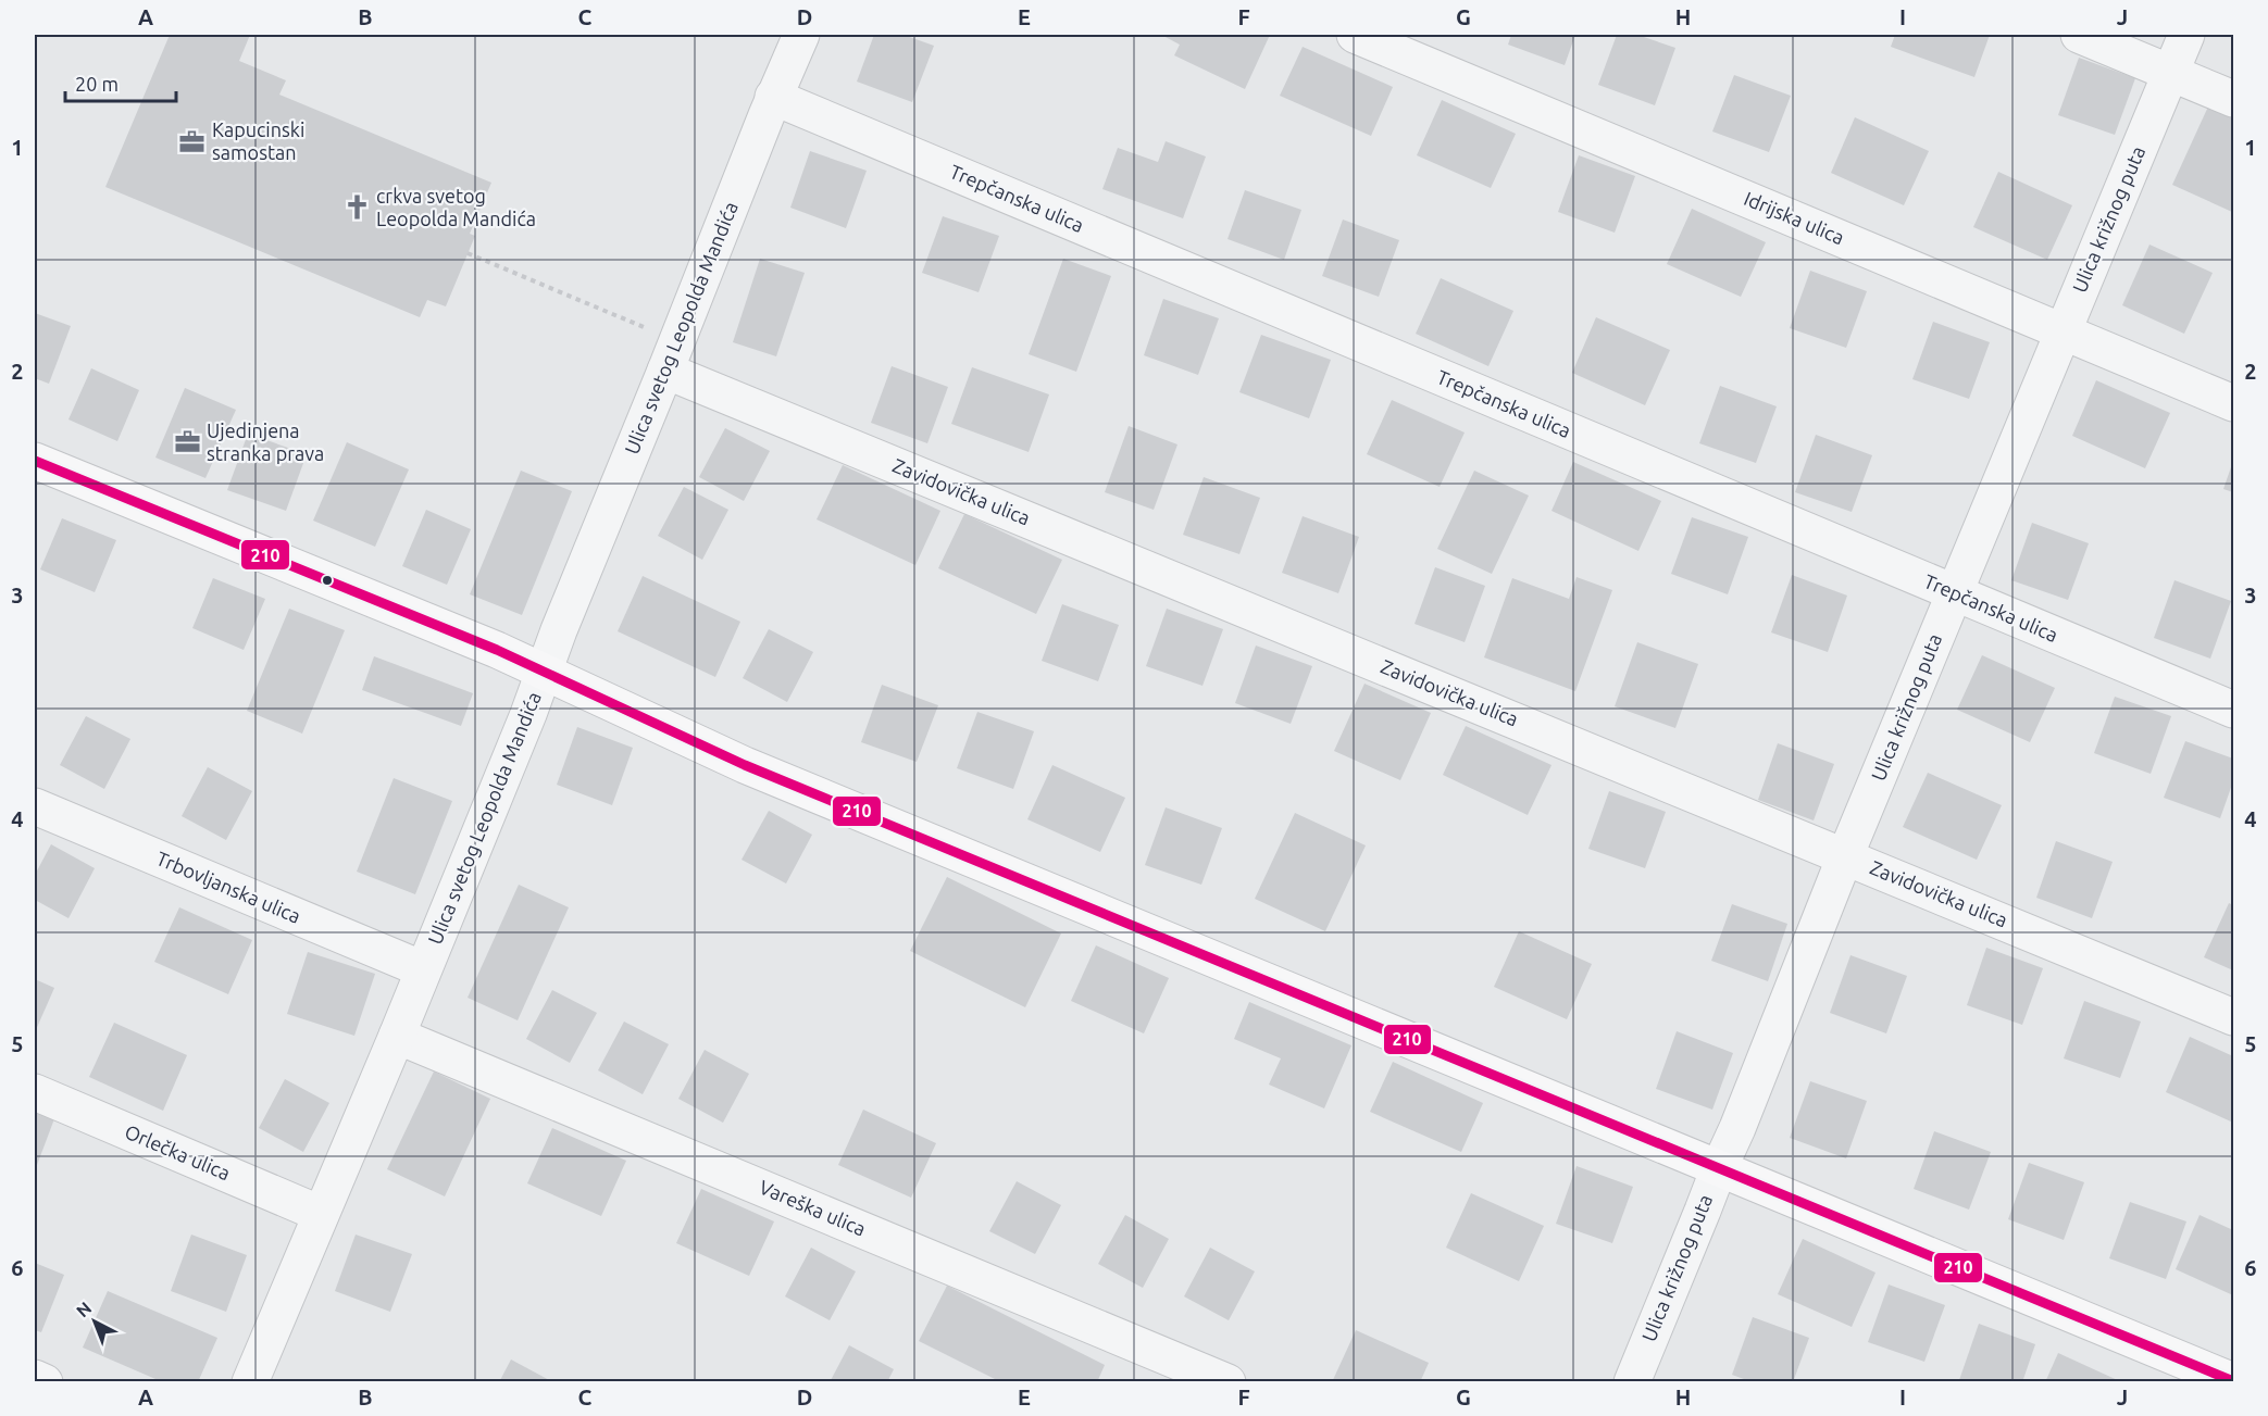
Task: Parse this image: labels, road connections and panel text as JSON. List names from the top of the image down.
{
  "streets": {
    "street": [
      "Trepčanska ulica",
      "Idrijska ulica",
      "Ulica križnog puta",
      "Ulica svetog Leopolda Mandića",
      "Zavidovička ulica",
      "Trbovljanska ulica",
      "Orlečka ulica",
      "Vareška ulica"
    ]
  },
  "crossings": [
    ["Trepčanska ulica", "Ulica križnog puta"],
    ["Trepčanska ulica", "Ulica svetog Leopolda Mandića"],
    ["Idrijska ulica", "Ulica križnog puta"],
    ["Ulica križnog puta", "Zavidovička ulica"],
    ["Ulica svetog Leopolda Mandića", "Zavidovička ulica"],
    ["Ulica svetog Leopolda Mandića", "Trbovljanska ulica"],
    ["Ulica svetog Leopolda Mandića", "Orlečka ulica"],
    ["Ulica svetog Leopolda Mandića", "Vareška ulica"]
  ],
  "places": {
    "office": ["Kapucinski samostan", "Ujedinjena stranka prava"],
    "church": ["crkva svetog Leopolda Mandića"]
  },
  "lines": ["transit line 210"],
  "scale_bar": "20 m",
  "north": "top left",
  "grid": {
    "columns": [
      "A",
      "B",
      "C",
      "D",
      "E",
      "F",
      "G",
      "H",
      "I",
      "J"
    ],
    "rows": [
      "1",
      "2",
      "3",
      "4",
      "5",
      "6"
    ]
  }
}
